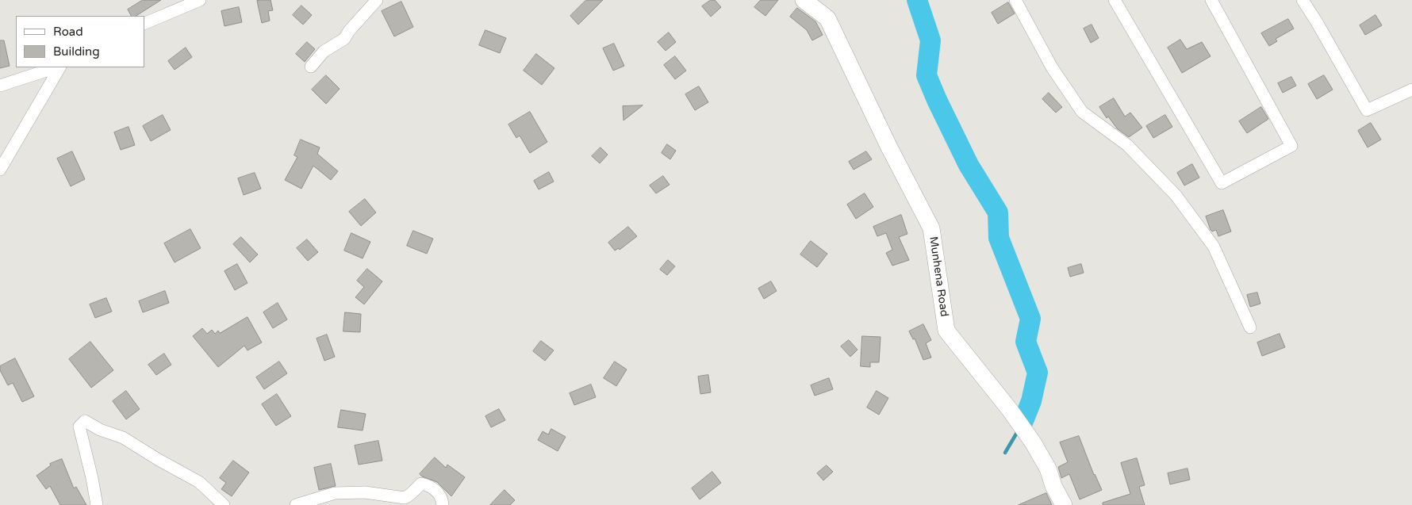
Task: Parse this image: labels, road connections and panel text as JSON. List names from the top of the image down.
{
  "streets": {
    "street": ["Munhena Road"]
  },
  "legend": ["Road", "Building"]
}
